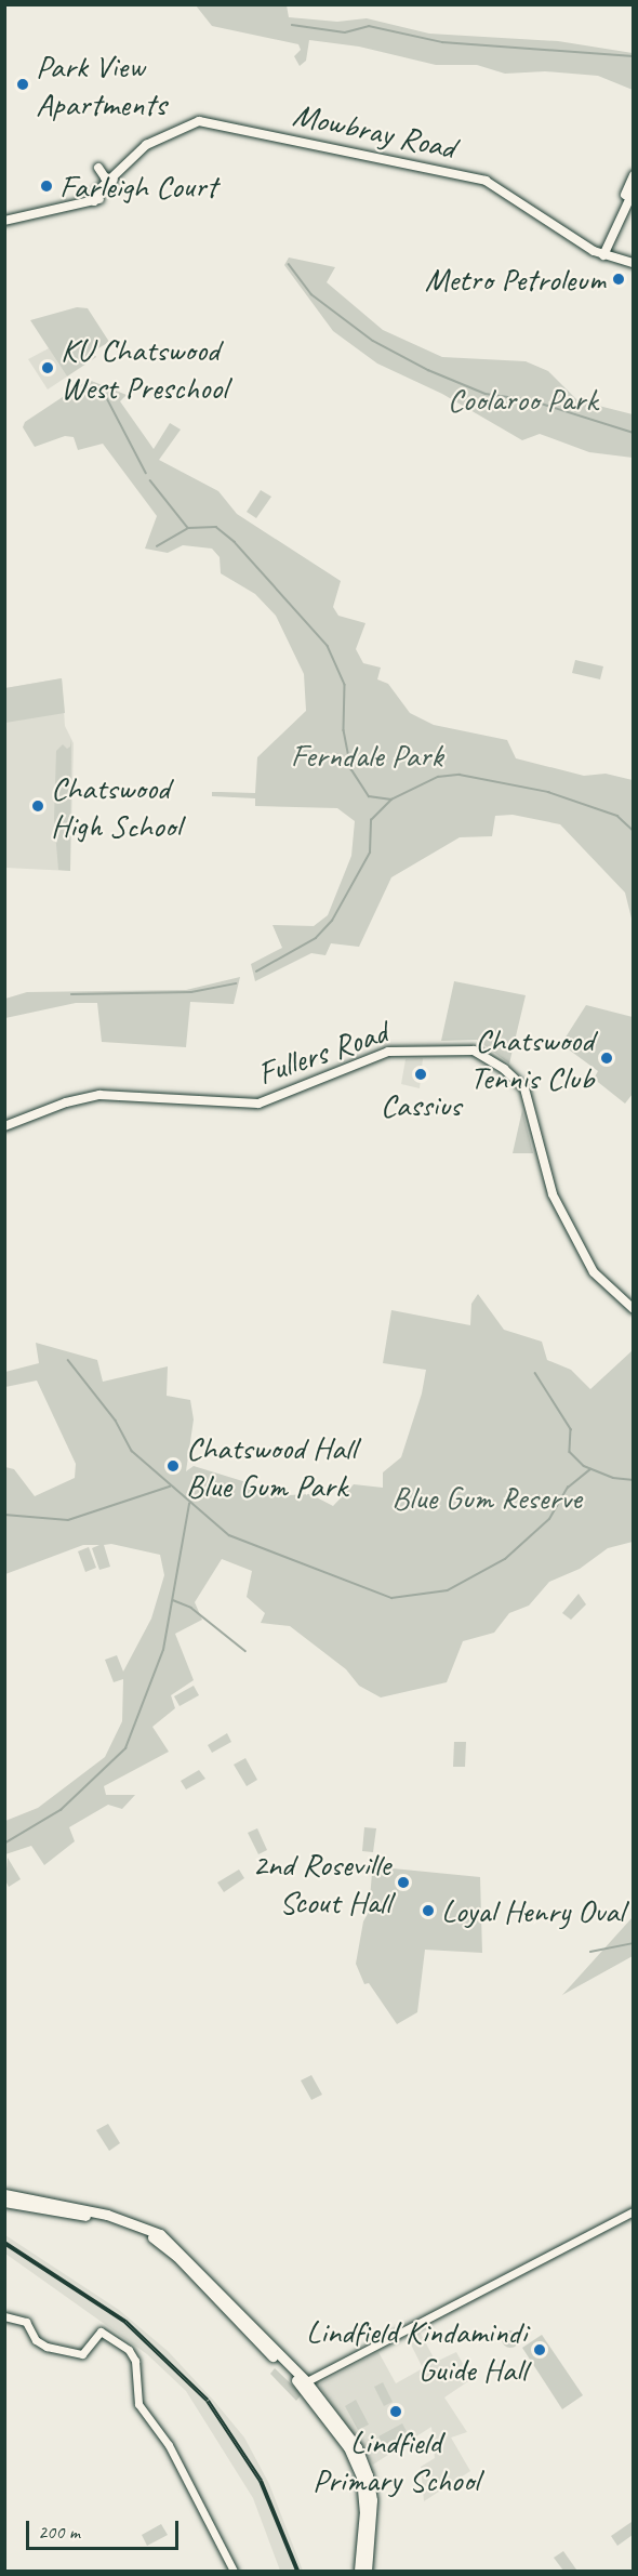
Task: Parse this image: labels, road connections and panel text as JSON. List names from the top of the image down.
{
  "streets": {
    "main road": ["Mowbray Road", "Fullers Road"]
  },
  "parks": ["Coolaroo Park", "Ferndale Park", "Blue Gum Reserve"],
  "places": [
    "Park View Apartments",
    "Farleigh Court",
    "Metro Petroleum",
    "KU Chatswood West Preschool",
    "Chatswood High School",
    "Chatswood Tennis Club",
    "Cassius",
    "Chatswood Hall Blue Gum Park",
    "2nd Roseville Scout Hall",
    "Loyal Henry Oval",
    "Lindfield Kindamindi Guide Hall",
    "Lindfield Primary School"
  ],
  "scale_bar": "200 m"
}
